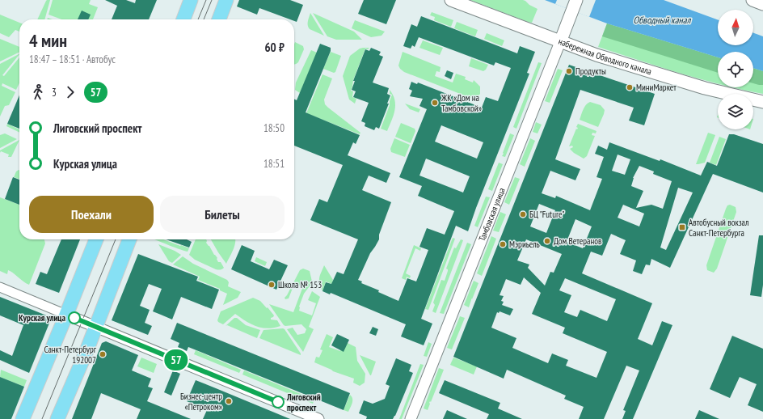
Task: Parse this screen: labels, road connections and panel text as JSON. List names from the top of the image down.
{
  "streets": {
    "main road": ["набережная Обводного канала", "Тамбовская улица"]
  },
  "crossings": [
    ["набережная Обводного канала", "Тамбовская улица"]
  ],
  "water": ["Обводный канал"],
  "places": {
    "other": [
      "Продукты",
      "МиниМаркет",
      "ЖК «Дом на Тамбовской»",
      "БЦ \"Future\"",
      "Дом Ветеранов",
      "Мэриьель",
      "Школа № 153",
      "Курская улица",
      "Санкт-Петербург 192007",
      "Бизнес-центр «Петроком»",
      "Лиговский проспект"
    ],
    "transit": ["Автобусный вокзал Санкт-Петербурга"]
  },
  "lines": ["bus line 57"],
  "north": "top",
  "page": {
    "on_map": "57",
    "heading": ["4 мин", "18:47 – 18:51 · Автобус", "60 ₽"],
    "legs": ["3", "57"],
    "list": [
      {
        "name": "Лиговский проспект",
        "value": "18:50"
      },
      {
        "name": "Курская улица",
        "value": "18:51"
      }
    ],
    "buttons": ["Поехали", "Билеты"]
  }
}
